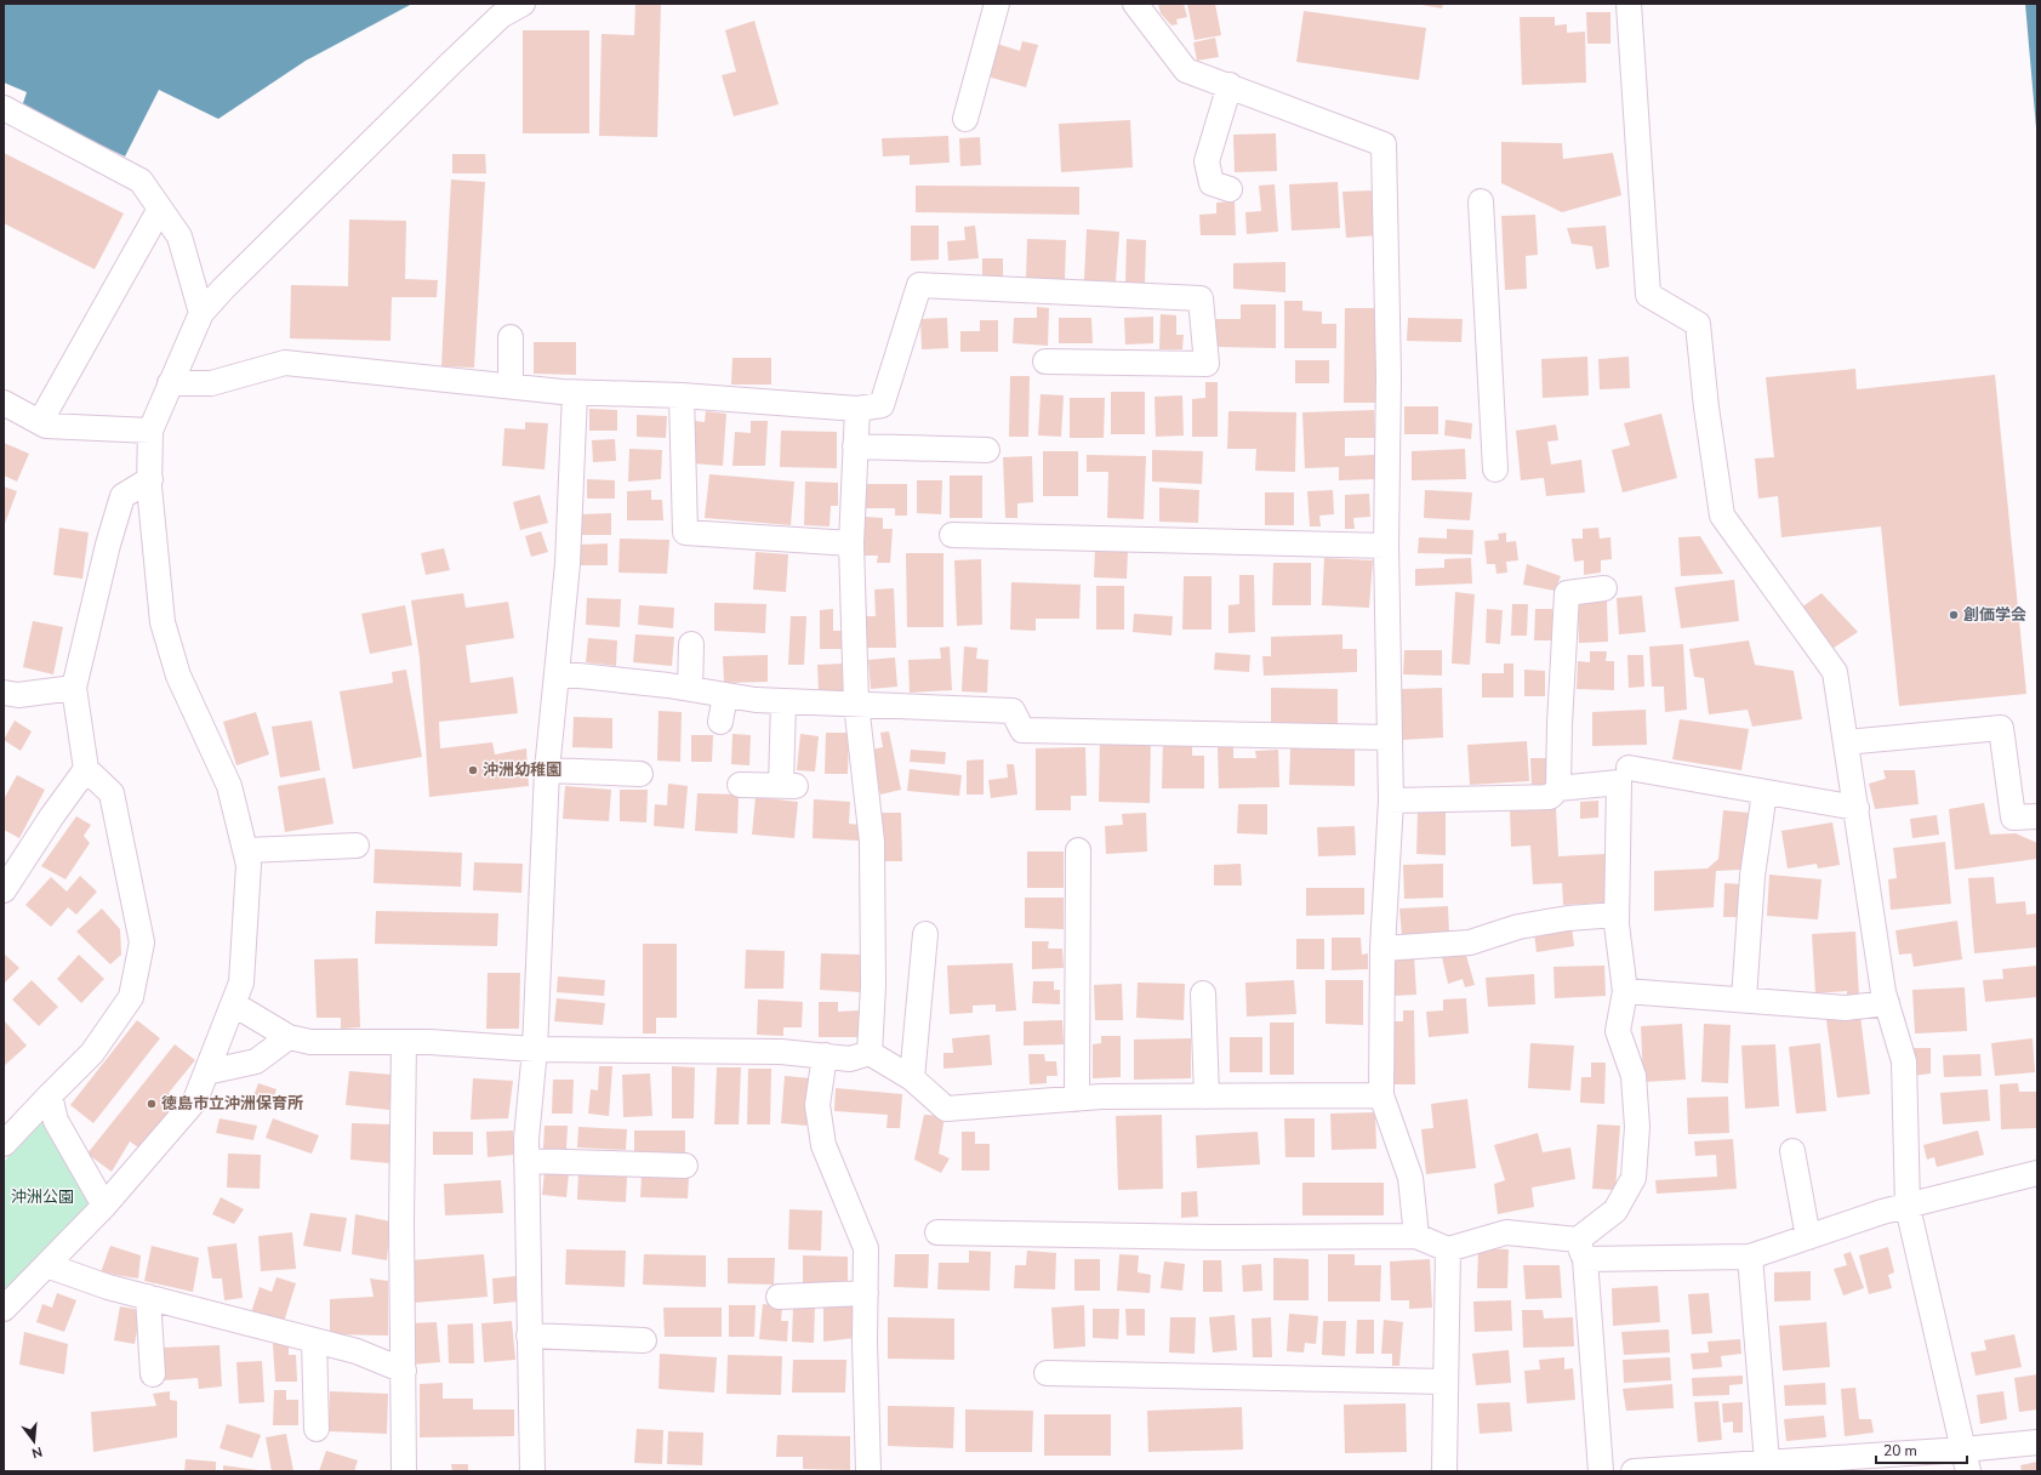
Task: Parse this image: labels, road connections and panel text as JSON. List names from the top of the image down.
{
  "parks": ["沖洲公園"],
  "places": ["創価学会", "沖洲幼稚園", "徳島市立沖洲保育所"],
  "scale_bar": "20 m",
  "north": "bottom"
}
